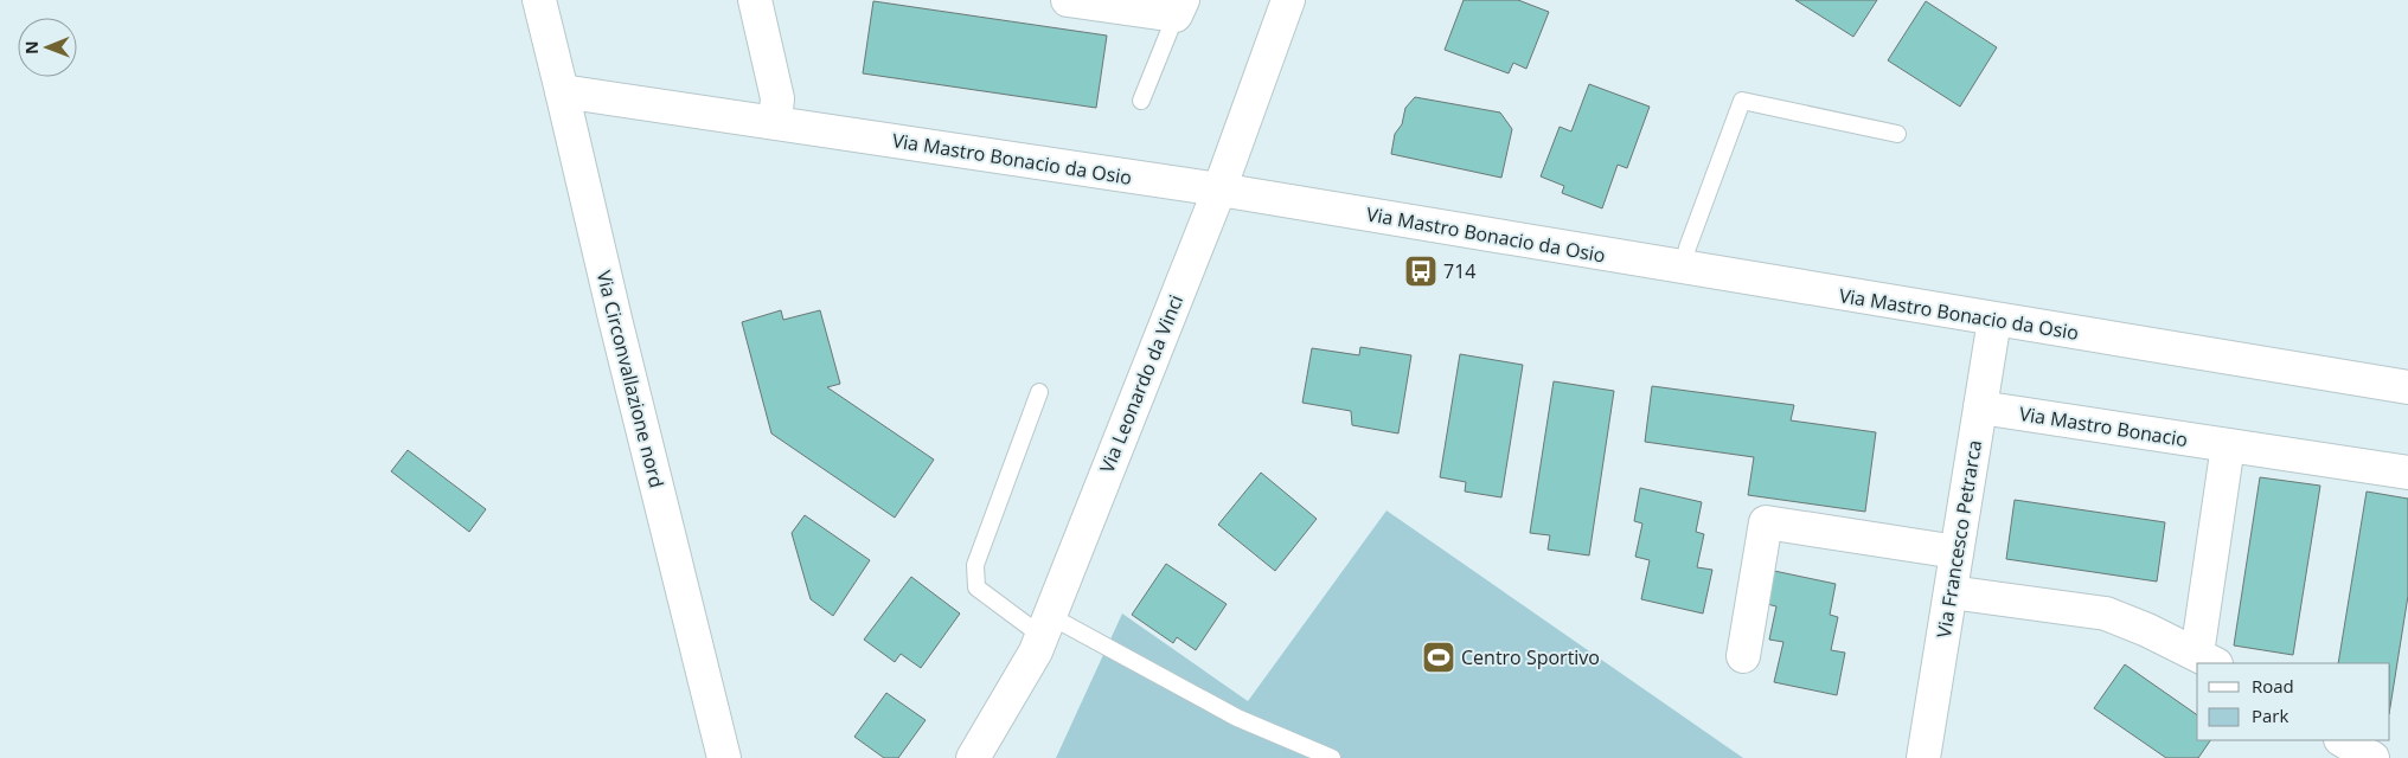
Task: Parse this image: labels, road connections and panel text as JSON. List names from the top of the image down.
{
  "streets": {
    "street": [
      "Via Mastro Bonacio da Osio",
      "Via Circonvallazione nord",
      "Via Leonardo da Vinci",
      "Via Mastro Bonacio",
      "Via Francesco Petrarca"
    ]
  },
  "crossings": [
    ["Via Mastro Bonacio da Osio", "Via Circonvallazione nord"],
    ["Via Mastro Bonacio da Osio", "Via Leonardo da Vinci"],
    ["Via Mastro Bonacio da Osio", "Via Francesco Petrarca"],
    ["Via Mastro Bonacio", "Via Francesco Petrarca"]
  ],
  "places": {
    "bus stop": ["714"],
    "sports": ["Centro Sportivo"]
  },
  "legend": ["Road", "Park"],
  "north": "left"
}
